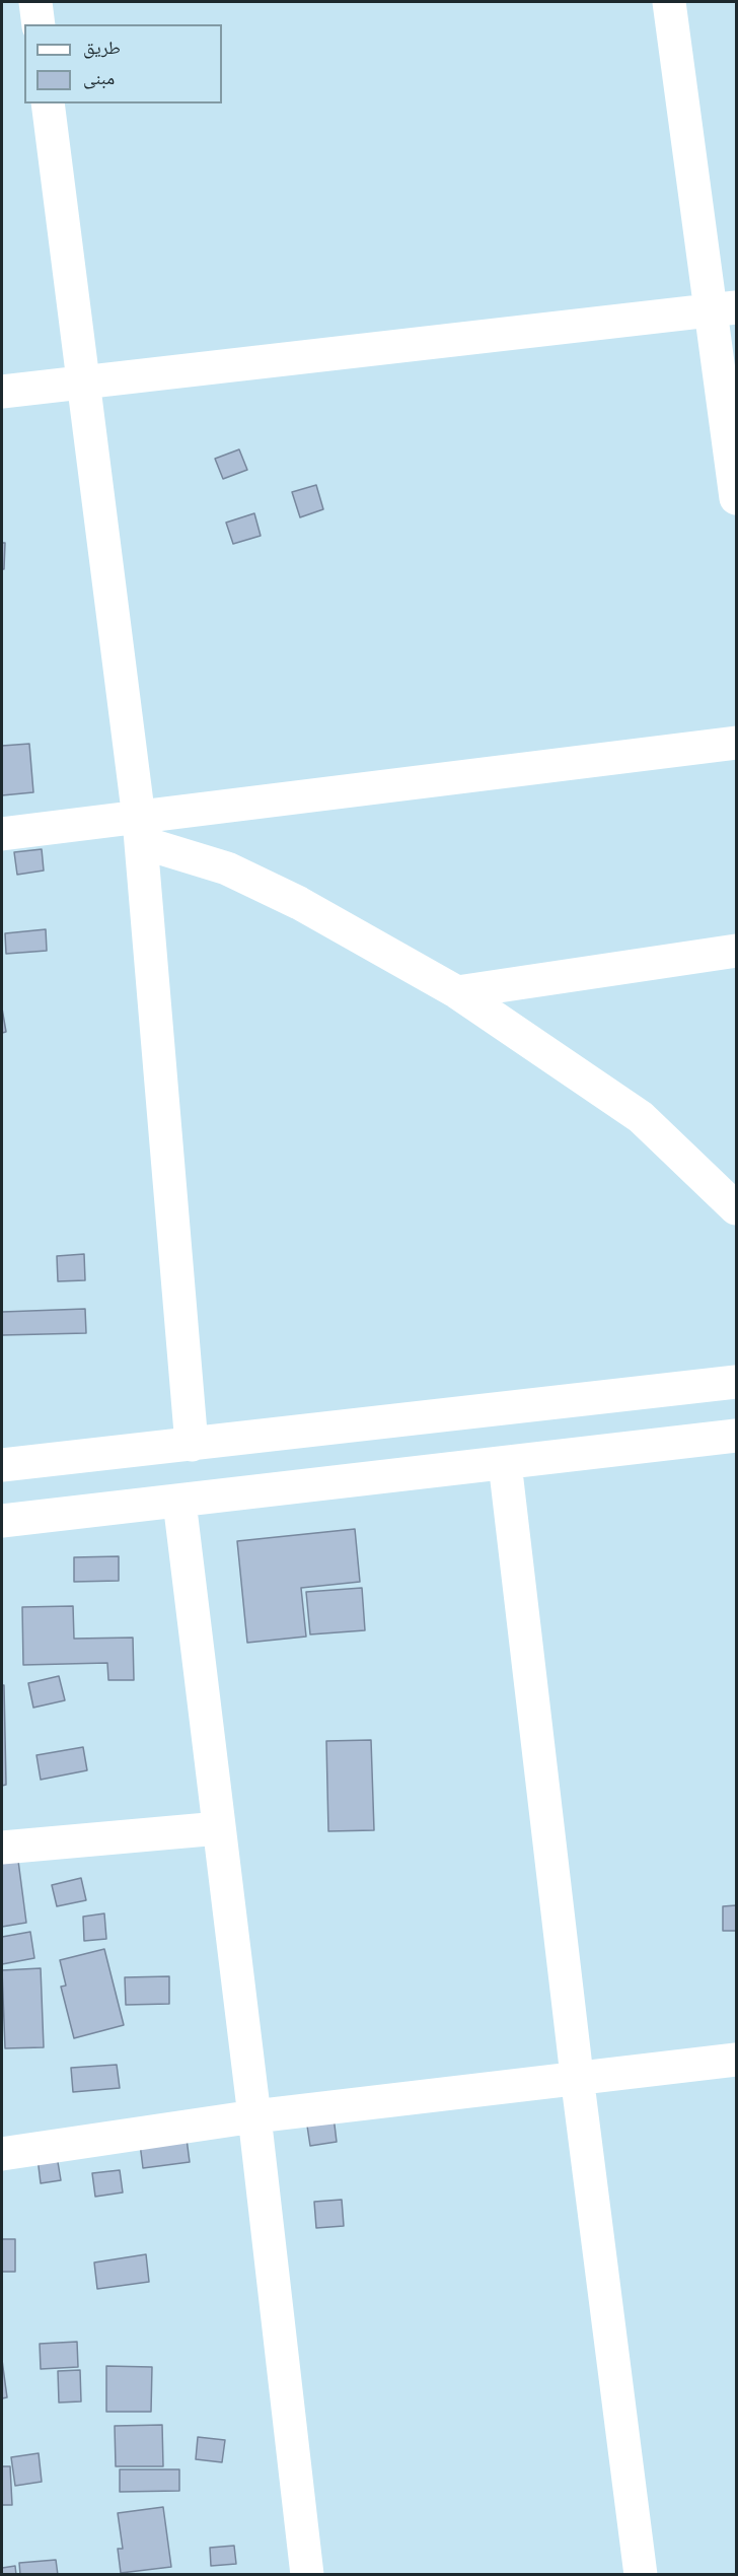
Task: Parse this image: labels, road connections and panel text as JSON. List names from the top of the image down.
{
  "legend": ["طريق", "مبنى"]
}
